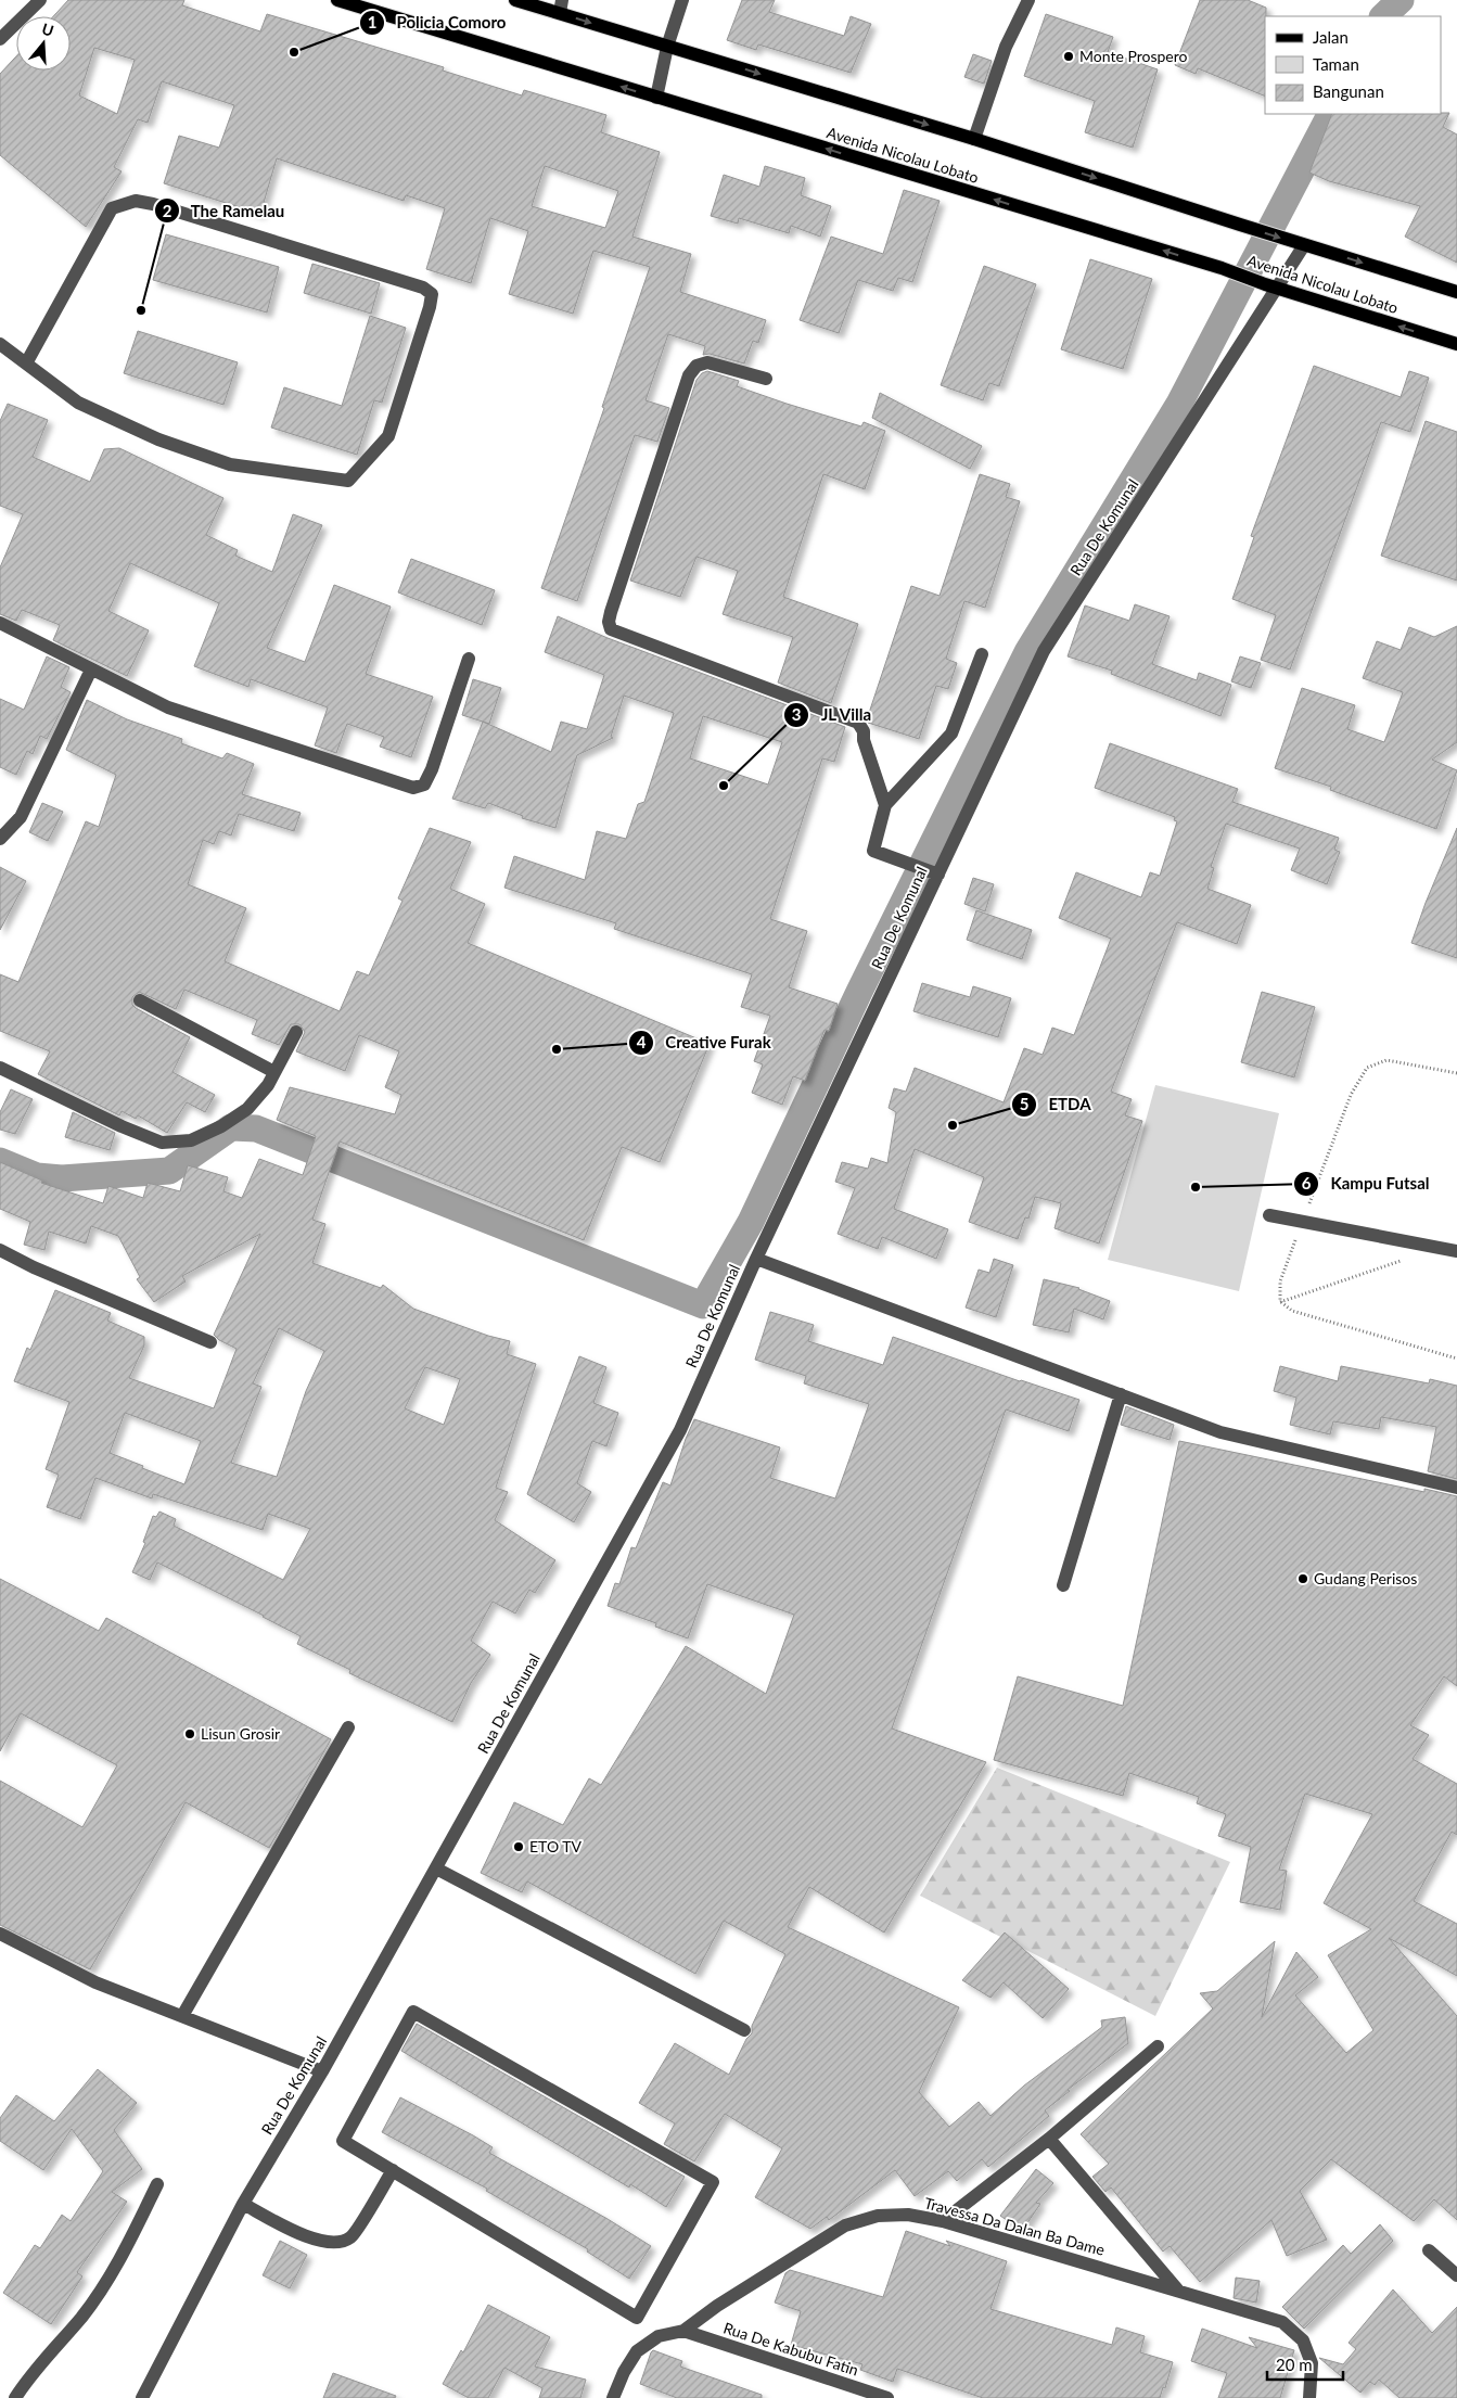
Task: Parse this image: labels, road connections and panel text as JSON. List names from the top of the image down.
{
  "streets": {
    "main road": ["Avenida Nicolau Lobato"],
    "street": ["Rua De Komunal", "Travessa Da Dalan Ba Dame", "Rua De Kabubu Fatin"]
  },
  "crossings": [
    ["Avenida Nicolau Lobato", "Rua De Komunal"],
    ["Travessa Da Dalan Ba Dame", "Rua De Kabubu Fatin"]
  ],
  "places": [
    "Policia Comoro",
    "Monte Prospero",
    "The Ramelau",
    "JL Villa",
    "Creative Furak",
    "ETDA",
    "Kampu Futsal",
    "Gudang Perisos",
    "Lisun Grosir",
    "ETO TV"
  ],
  "legend": ["Jalan", "Taman", "Bangunan"],
  "scale_bar": "20 m",
  "north": "top"
}
